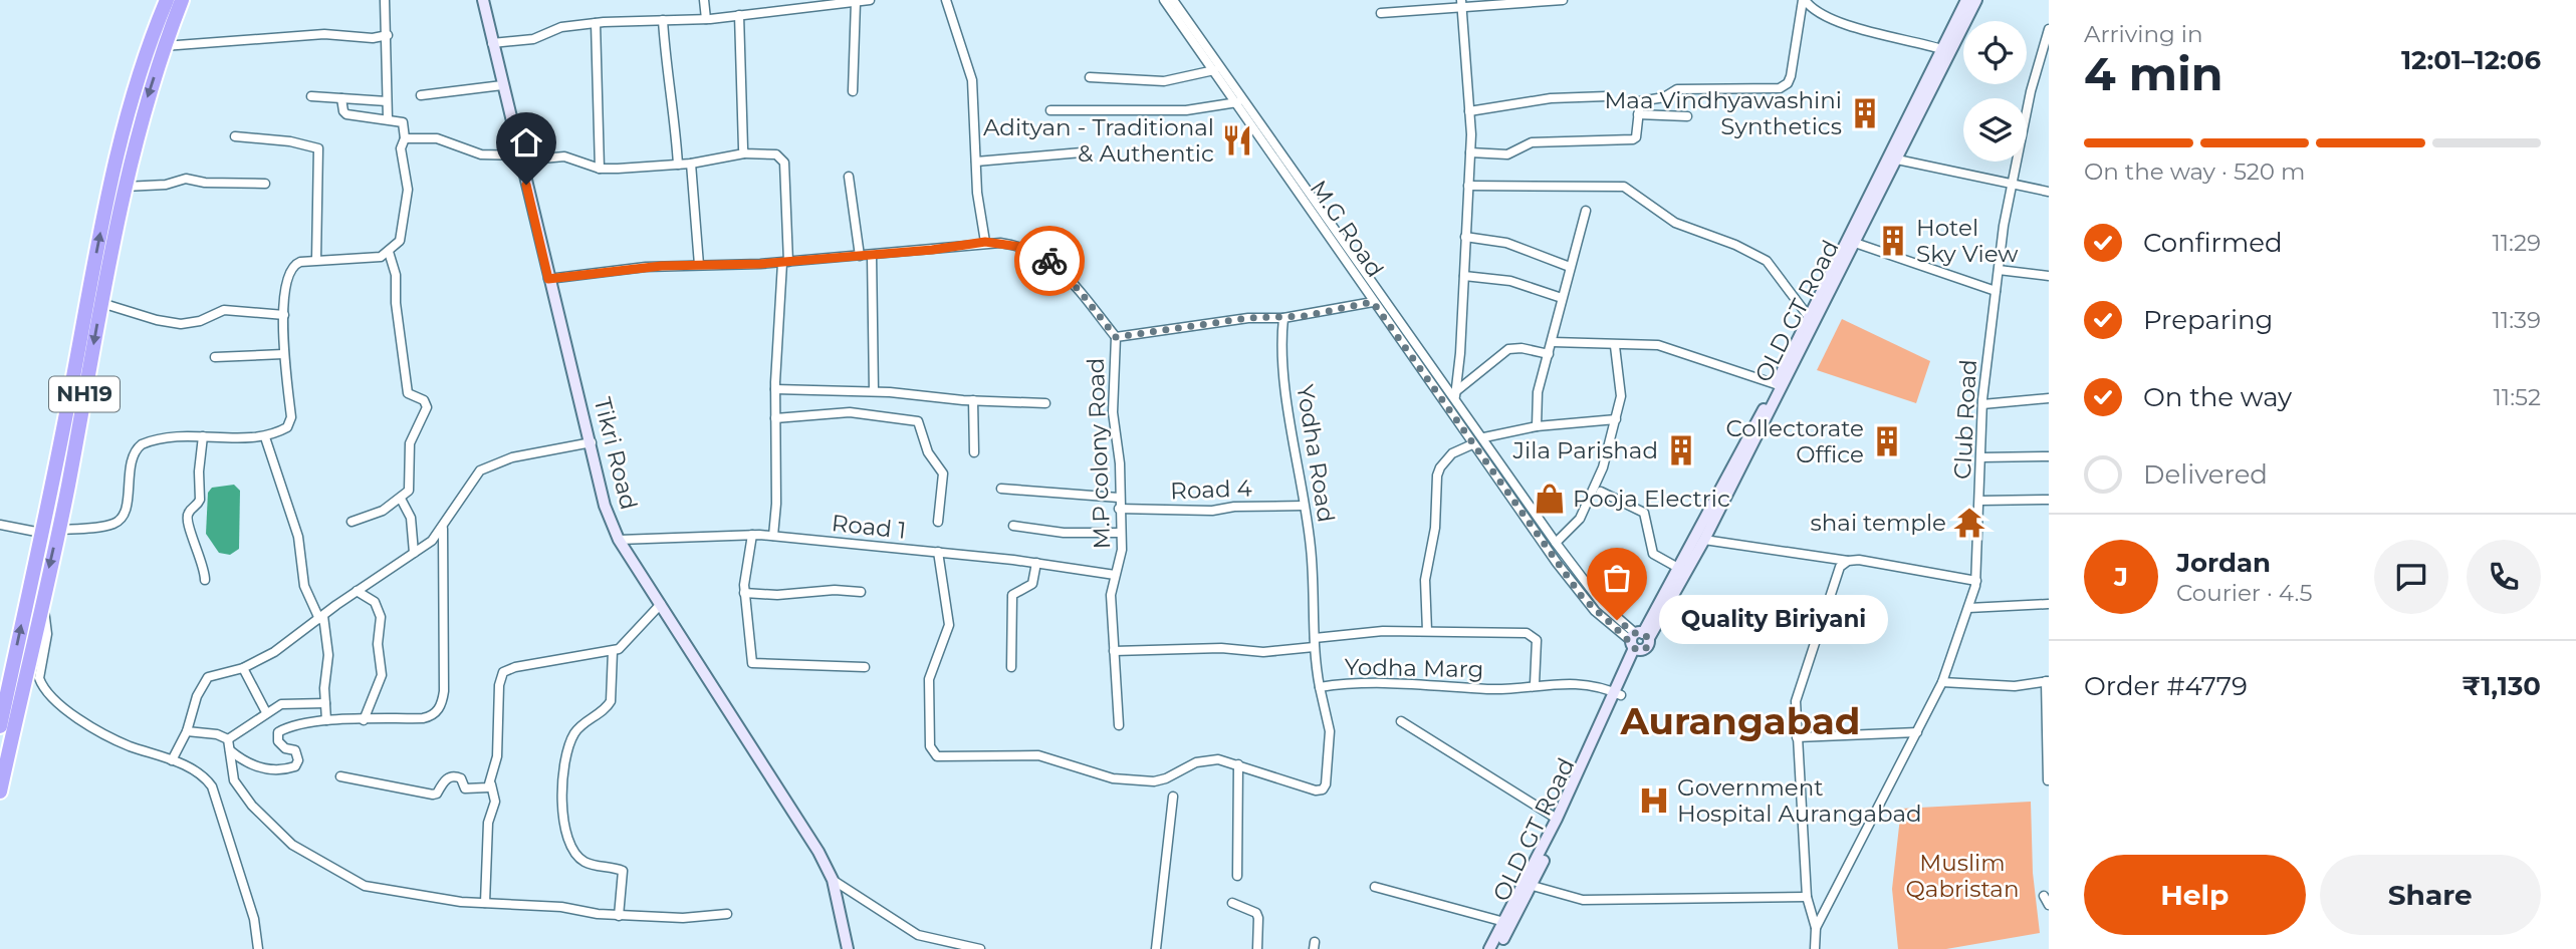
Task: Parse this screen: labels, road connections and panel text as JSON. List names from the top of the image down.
{
  "streets": {
    "highway": ["NH19"],
    "main road": ["OLD GT Road", "Tikri Road"],
    "street": [
      "M.G Road",
      "Club Road",
      "M.P colony Road",
      "Yodha Road",
      "Road 4",
      "Road 1",
      "Yodha Marg"
    ]
  },
  "crossings": [
    ["M.G Road", "OLD GT Road"],
    ["OLD GT Road", "Yodha Marg"],
    ["Tikri Road", "Road 1"],
    ["M.P colony Road", "Yodha Road"],
    ["M.P colony Road", "Road 4"],
    ["M.P colony Road", "Road 1"],
    ["Yodha Road", "Road 4"],
    ["Yodha Road", "Yodha Marg"],
    ["Road 1", "Yodha Marg"]
  ],
  "districts": ["Aurangabad"],
  "parks": ["Muslim Qabristan"],
  "places": {
    "building": [
      "Maa Vindhyawashini Synthetics",
      "Hotel Sky View",
      "Collectorate Office",
      "Jila Parishad"
    ],
    "restaurant": ["Adityan - Traditional & Authentic"],
    "shop": ["Pooja Electric"],
    "temple": ["shai temple"],
    "other": ["Quality Biriyani"],
    "hospital": ["Government Hospital Aurangabad"]
  },
  "page": {
    "heading": ["4 min", "Arriving in", "12:01–12:06"],
    "panel": [
      "Jordan",
      "Courier · 4.5",
      "Order #4779",
      "₹1,130"
    ],
    "bar": "On the way · 520 m",
    "list": [
      ["Confirmed", "11:29"],
      ["Preparing", "11:39"],
      ["On the way", "11:52"],
      "Delivered"
    ],
    "round": "J",
    "bubble": "Quality Biriyani",
    "buttons": ["Help", "Share"]
  }
}
